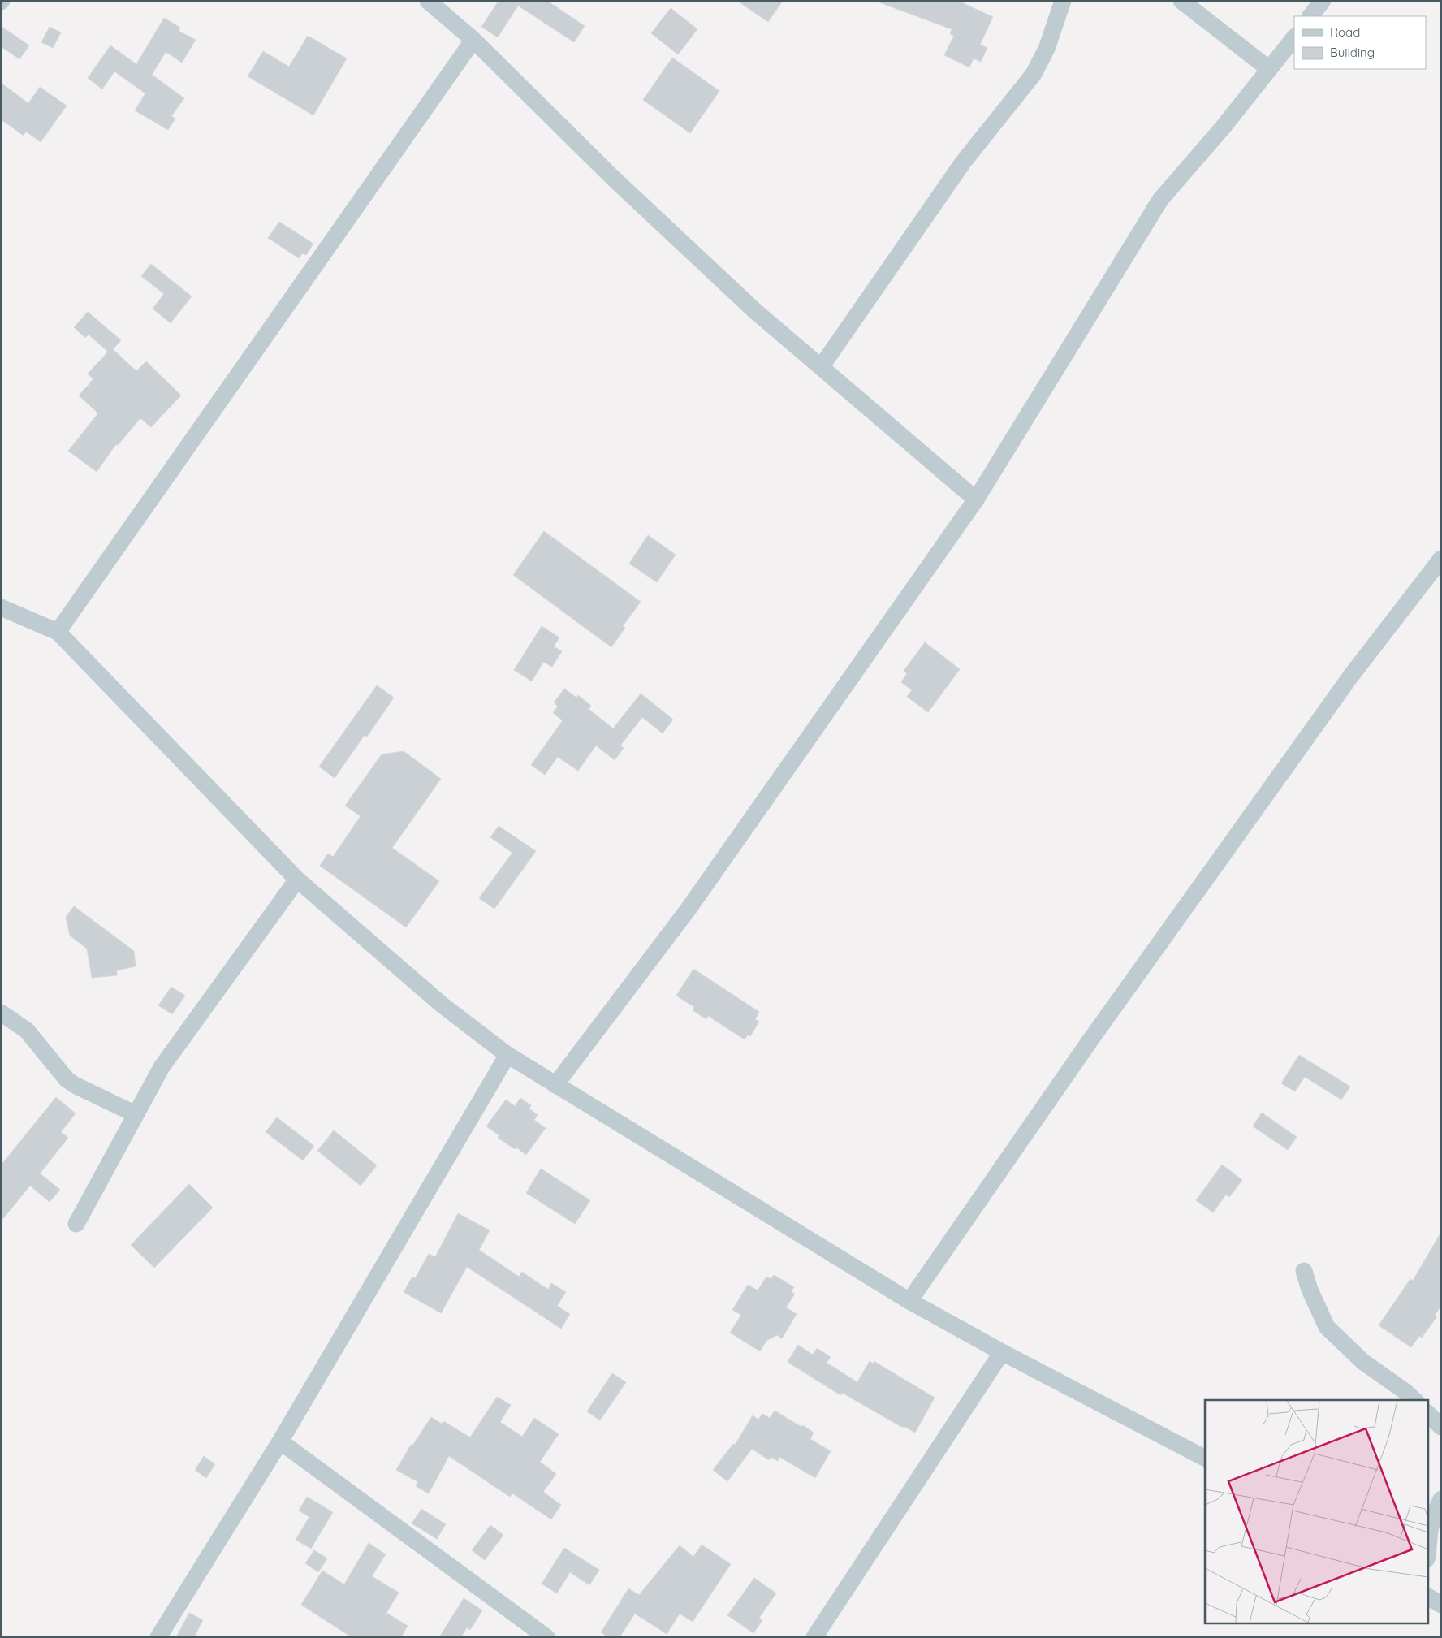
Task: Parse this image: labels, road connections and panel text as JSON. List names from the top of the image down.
{
  "legend": ["Road", "Building"]
}
